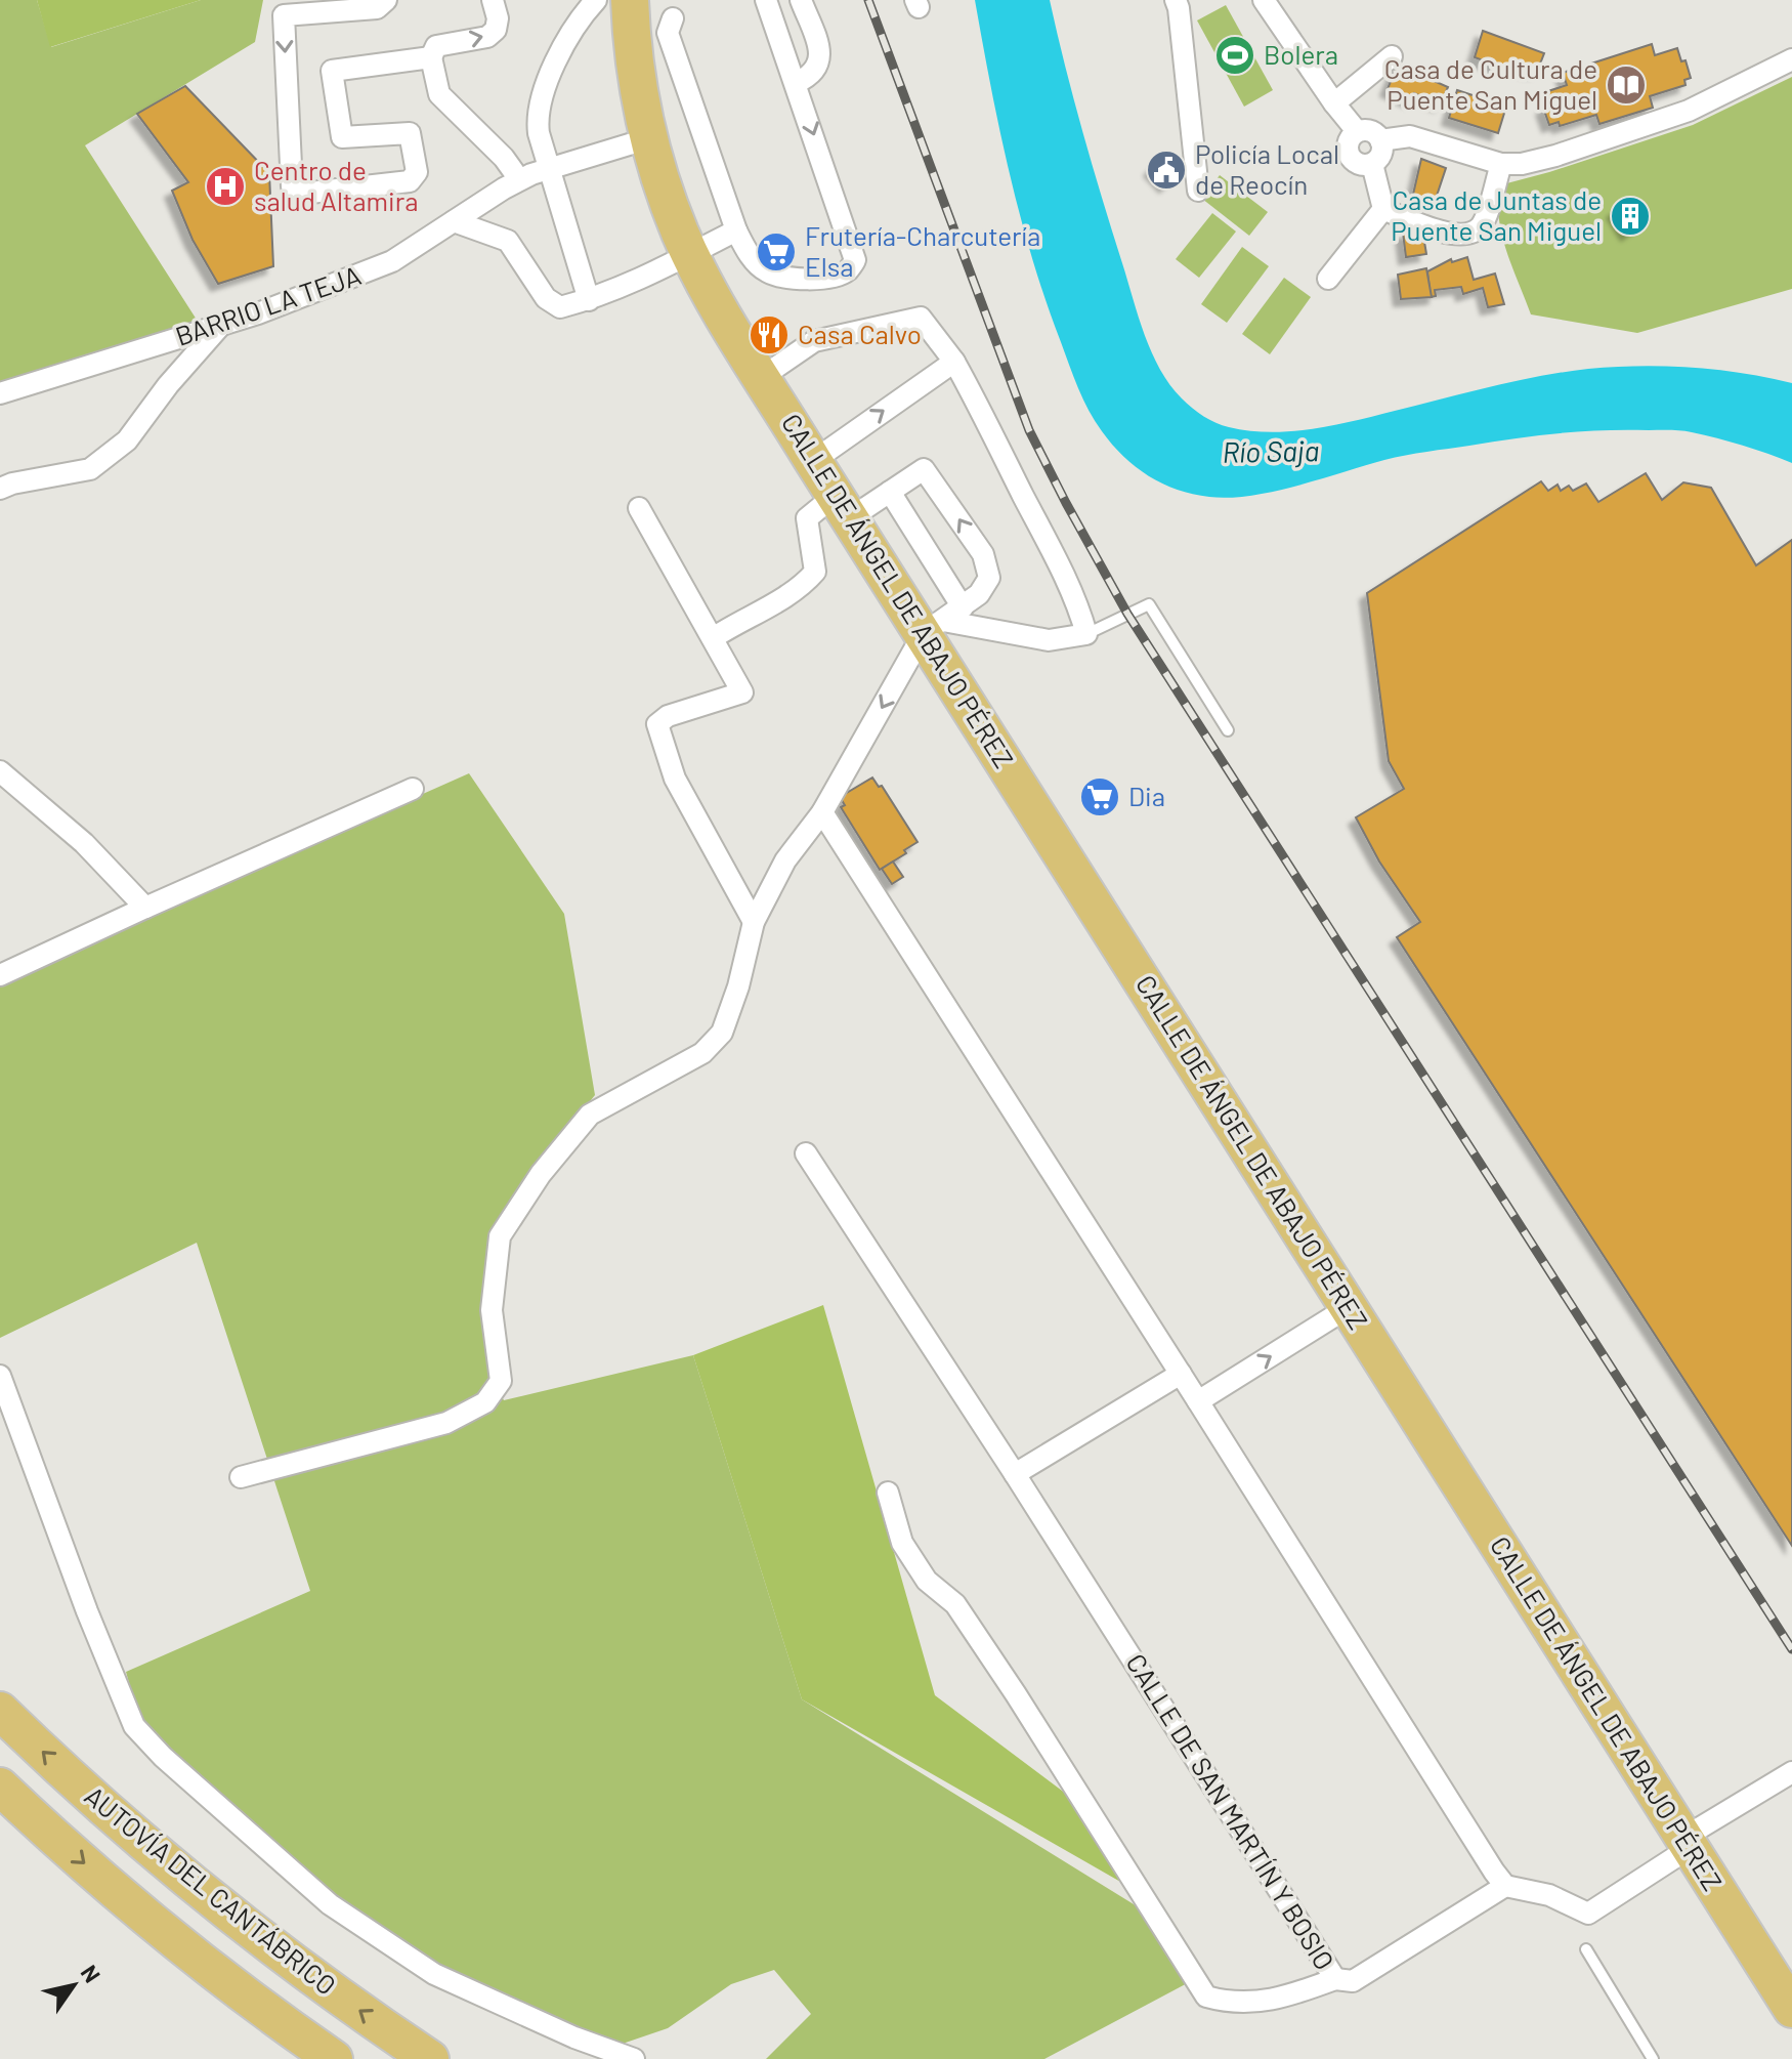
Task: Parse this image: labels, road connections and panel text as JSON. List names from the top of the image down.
{
  "streets": {
    "highway": ["CALLE DE ÁNGEL DE ABAJO PÉREZ", "AUTOVÍA DEL CANTÁBRICO"],
    "street": ["BARRIO LA TEJA", "CALLE DE SAN MARTÍN Y BOSIO"]
  },
  "crossings": [
    ["BARRIO LA TEJA", "CALLE DE ÁNGEL DE ABAJO PÉREZ"]
  ],
  "water": ["Río Saja"],
  "places": {
    "sports": ["Bolera"],
    "library": ["Casa de Cultura de Puente San Miguel"],
    "public building": ["Policía Local de Reocín"],
    "hospital": ["Centro de salud Altamira"],
    "building": ["Casa de Juntas de Puente San Miguel"],
    "supermarket": ["Frutería-Charcutería Elsa", "Dia"],
    "restaurant": ["Casa Calvo"]
  },
  "north": "top right"
}
